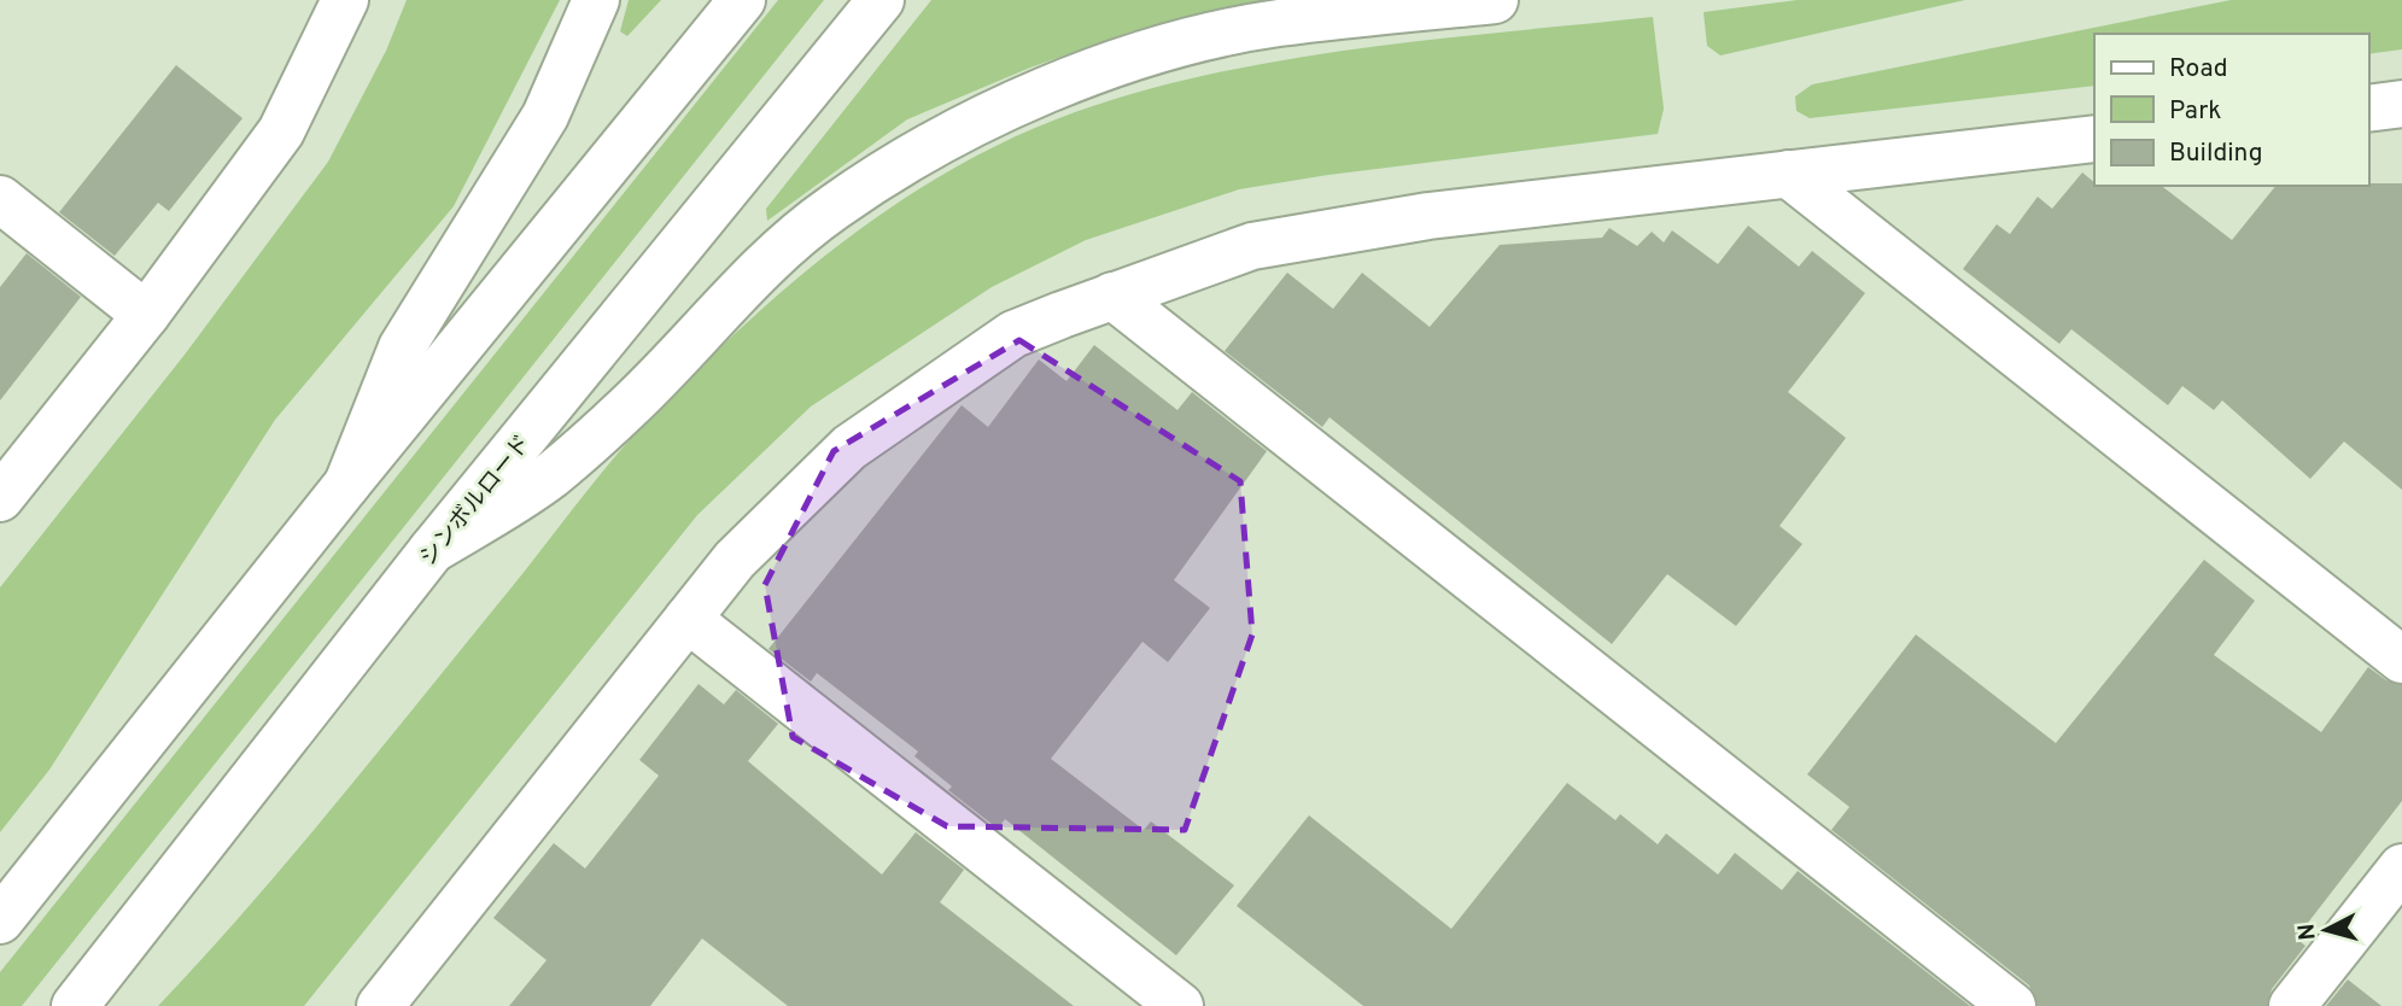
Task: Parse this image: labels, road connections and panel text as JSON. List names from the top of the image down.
{
  "streets": {
    "main road": ["シンボルロード"]
  },
  "legend": ["Road", "Park", "Building"],
  "north": "left"
}
